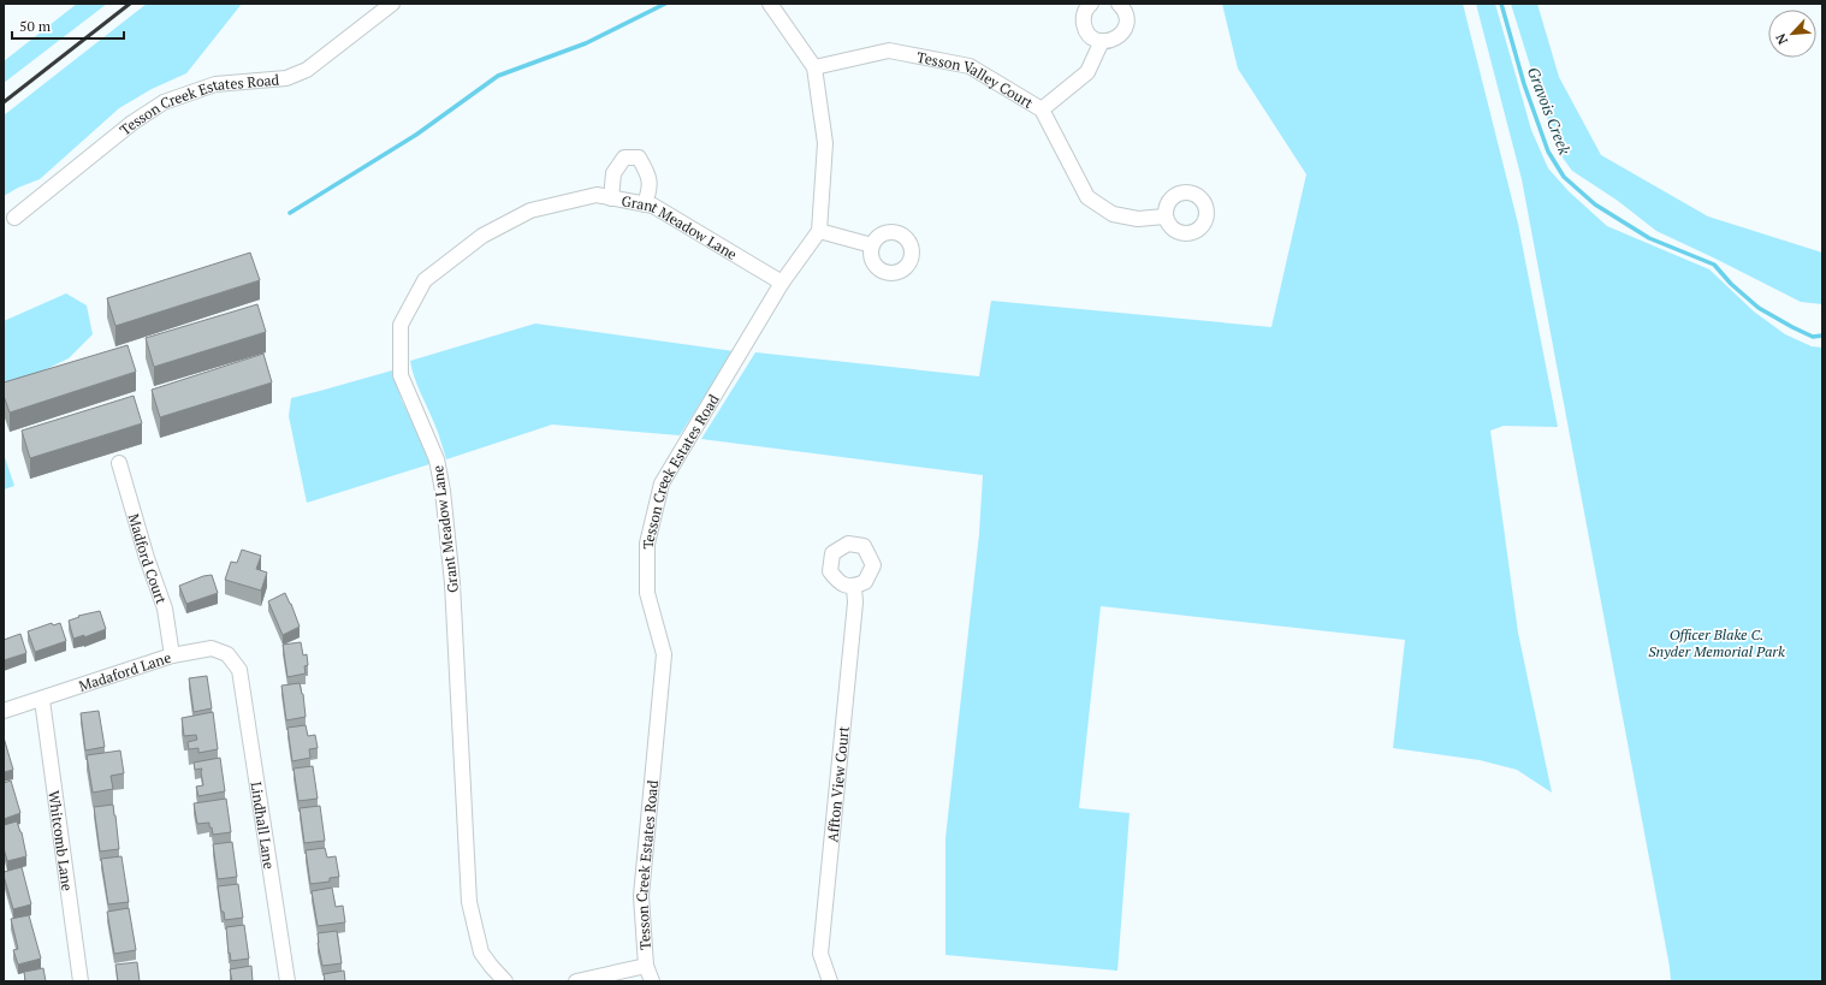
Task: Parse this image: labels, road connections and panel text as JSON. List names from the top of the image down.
{
  "streets": {
    "street": [
      "Tesson Valley Court",
      "Tesson Creek Estates Road",
      "Grant Meadow Lane",
      "Madford Court",
      "Madaford Lane",
      "Affton View Court",
      "Lindhall Lane",
      "Whitcomb Lane"
    ]
  },
  "crossings": [
    ["Tesson Creek Estates Road", "Grant Meadow Lane"],
    ["Madford Court", "Madaford Lane"],
    ["Madaford Lane", "Lindhall Lane"],
    ["Madaford Lane", "Whitcomb Lane"]
  ],
  "water": ["Gravois Creek"],
  "parks": ["Officer Blake C. Snyder Memorial Park"],
  "scale_bar": "50 m",
  "north": "bottom left"
}
